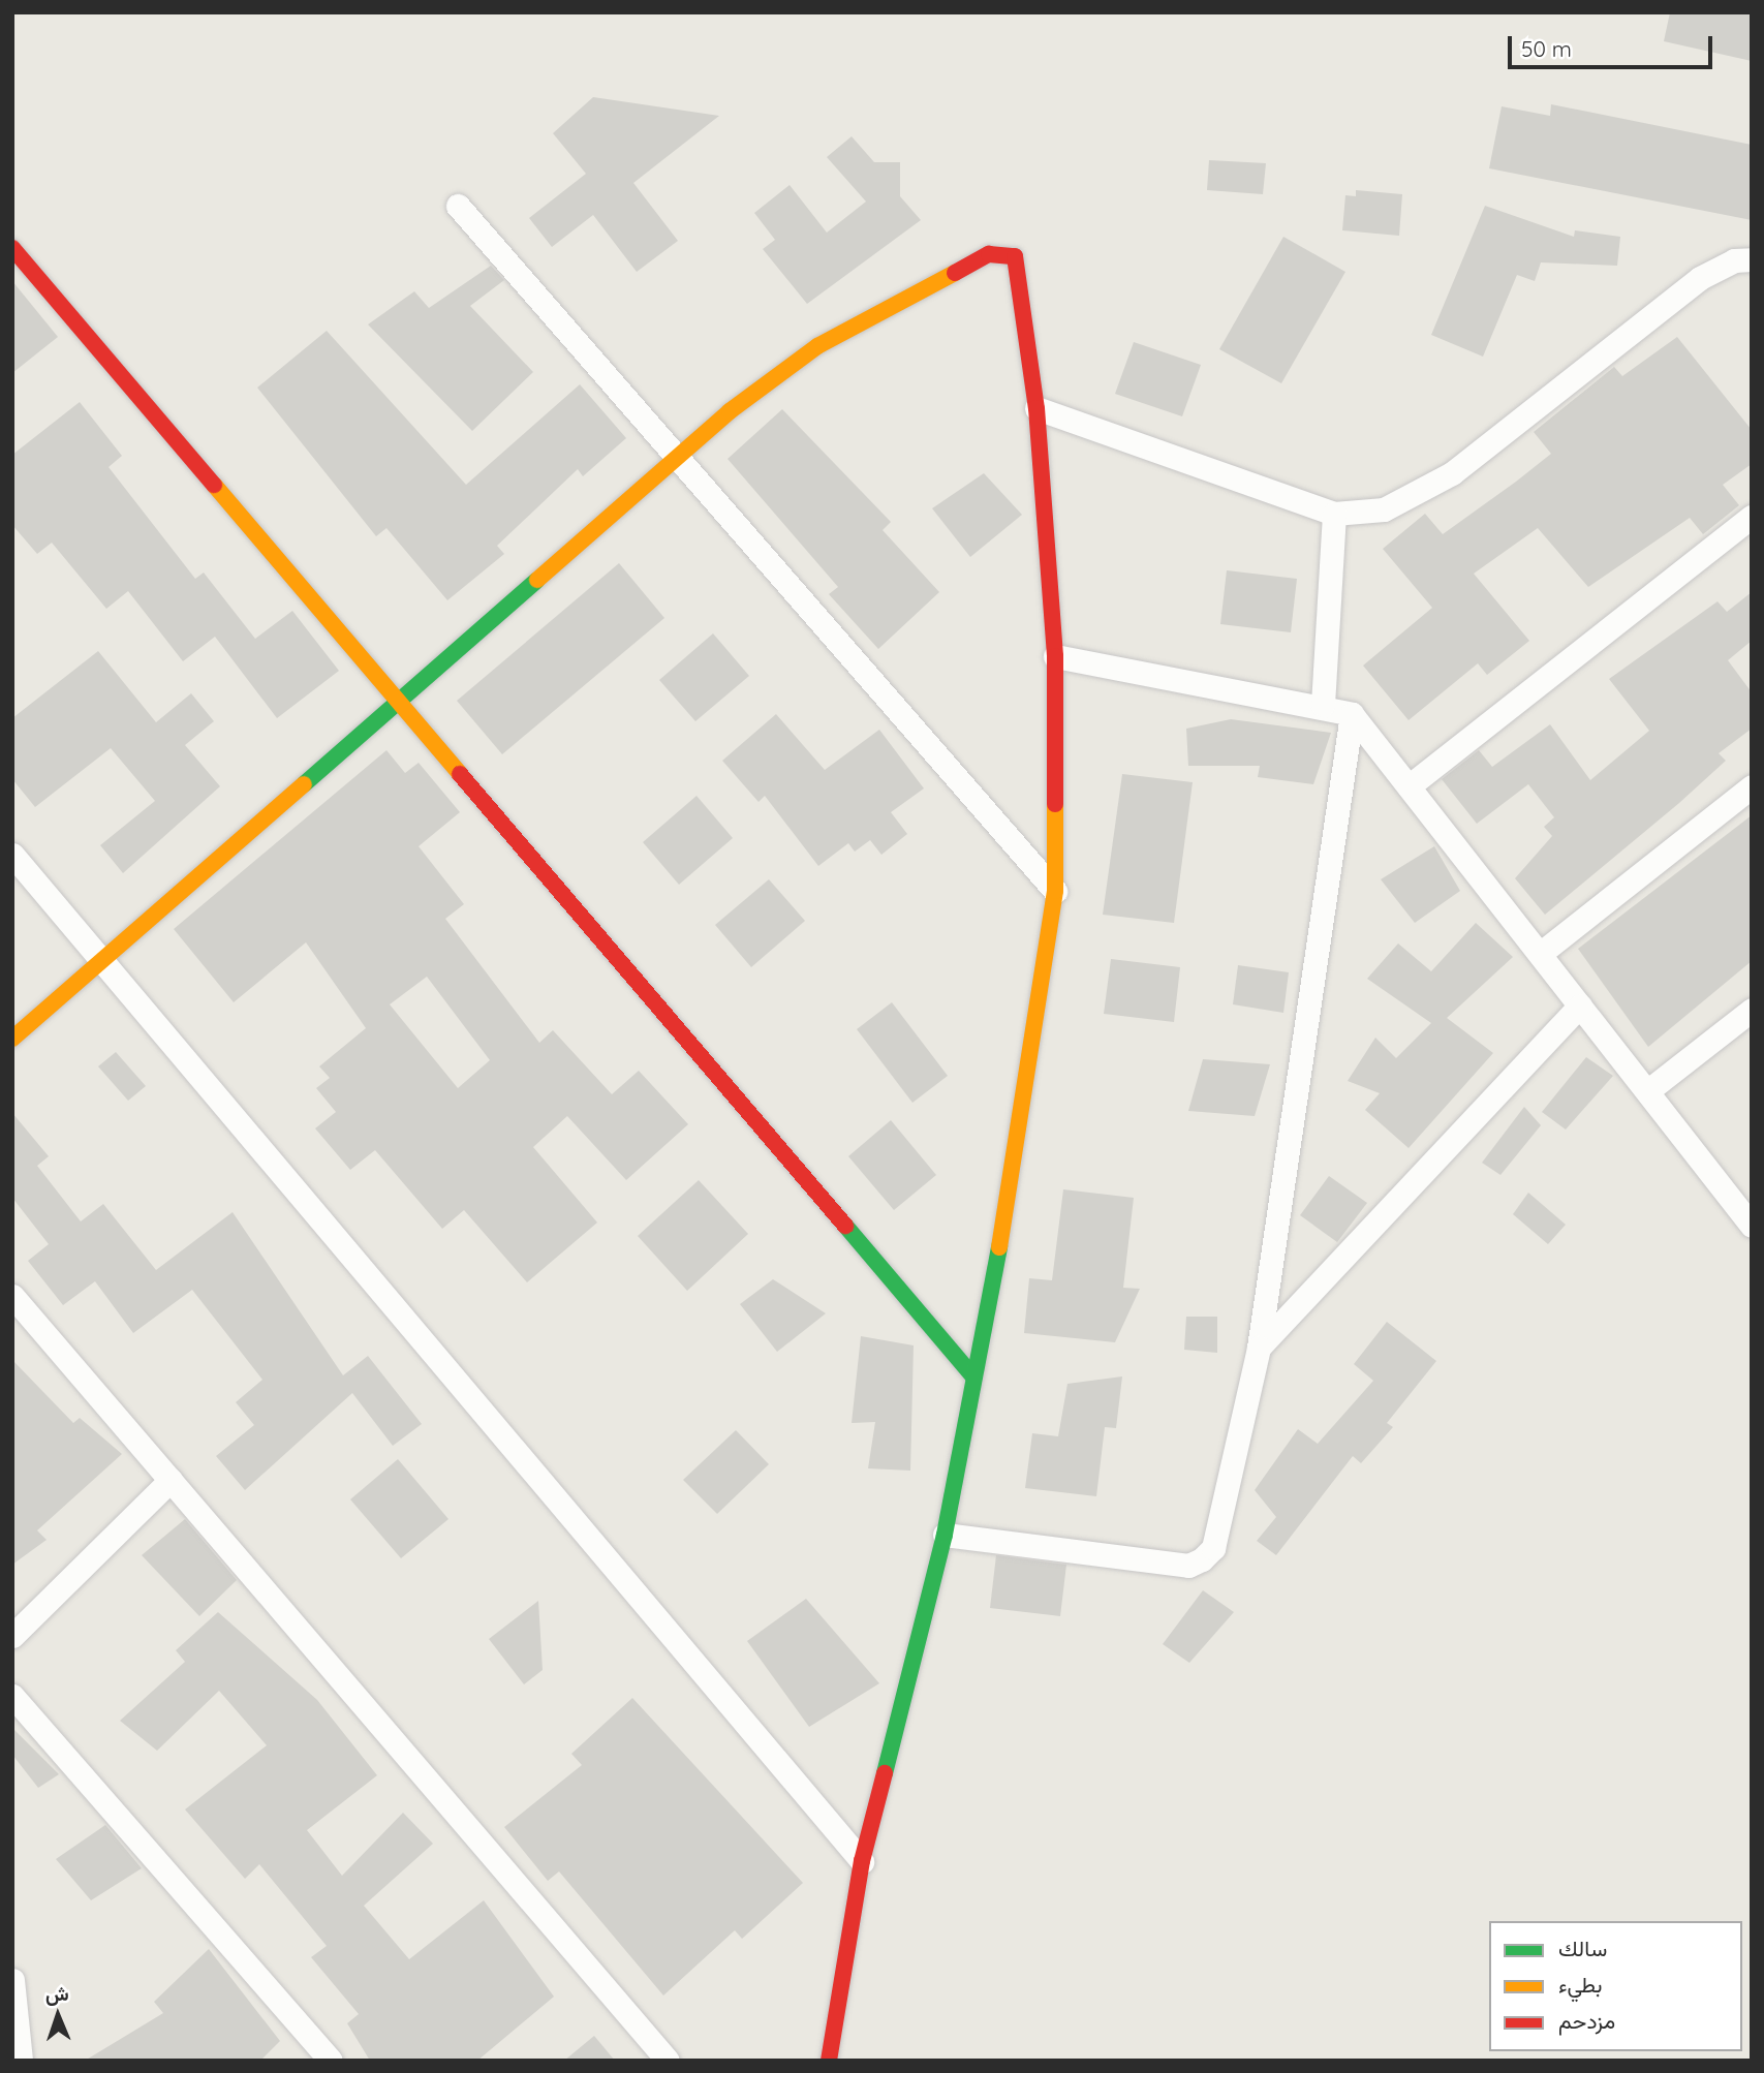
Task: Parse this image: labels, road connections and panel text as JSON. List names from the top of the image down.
{
  "legend": ["سالك", "بطيء", "مزدحم"],
  "scale_bar": "50 m",
  "north": "top"
}
